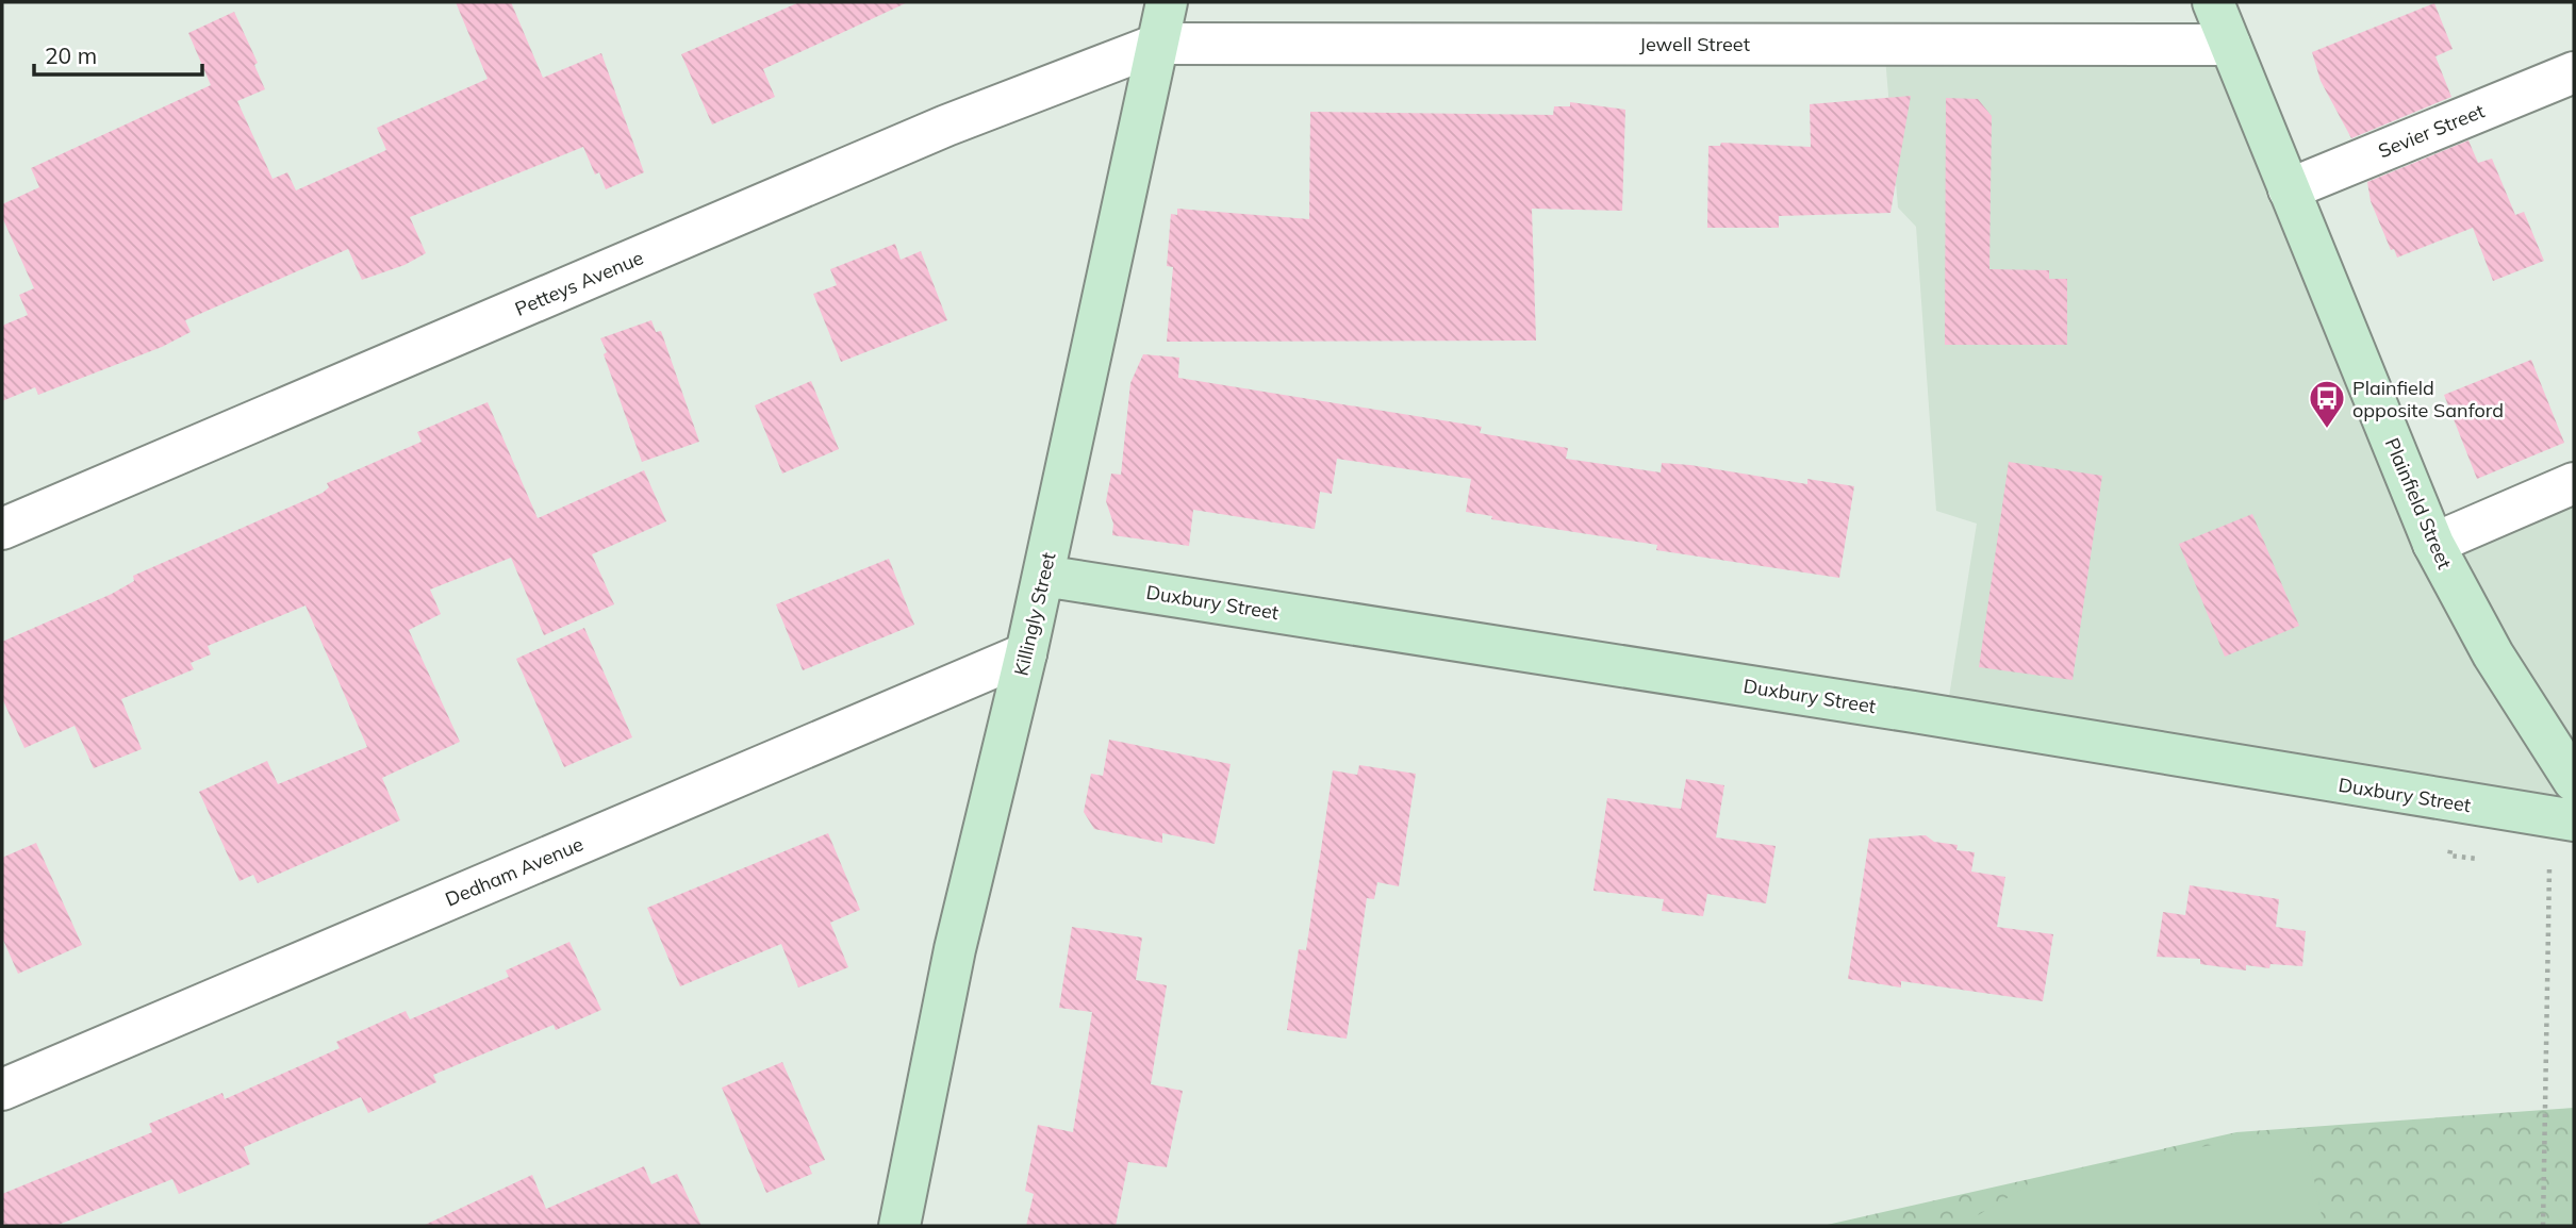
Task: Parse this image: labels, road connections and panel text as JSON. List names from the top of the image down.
{
  "streets": {
    "main road": ["Plainfield Street", "Duxbury Street", "Killingly Street"],
    "street": [
      "Jewell Street",
      "Sevier Street",
      "Petteys Avenue",
      "Dedham Avenue"
    ]
  },
  "crossings": [
    ["Jewell Street", "Petteys Avenue"],
    ["Jewell Street", "Plainfield Street"],
    ["Jewell Street", "Killingly Street"],
    ["Sevier Street", "Plainfield Street"],
    ["Petteys Avenue", "Killingly Street"],
    ["Duxbury Street", "Killingly Street"],
    ["Killingly Street", "Dedham Avenue"]
  ],
  "places": {
    "bus stop": ["Plainfield opposite Sanford"]
  },
  "scale_bar": "20 m"
}
